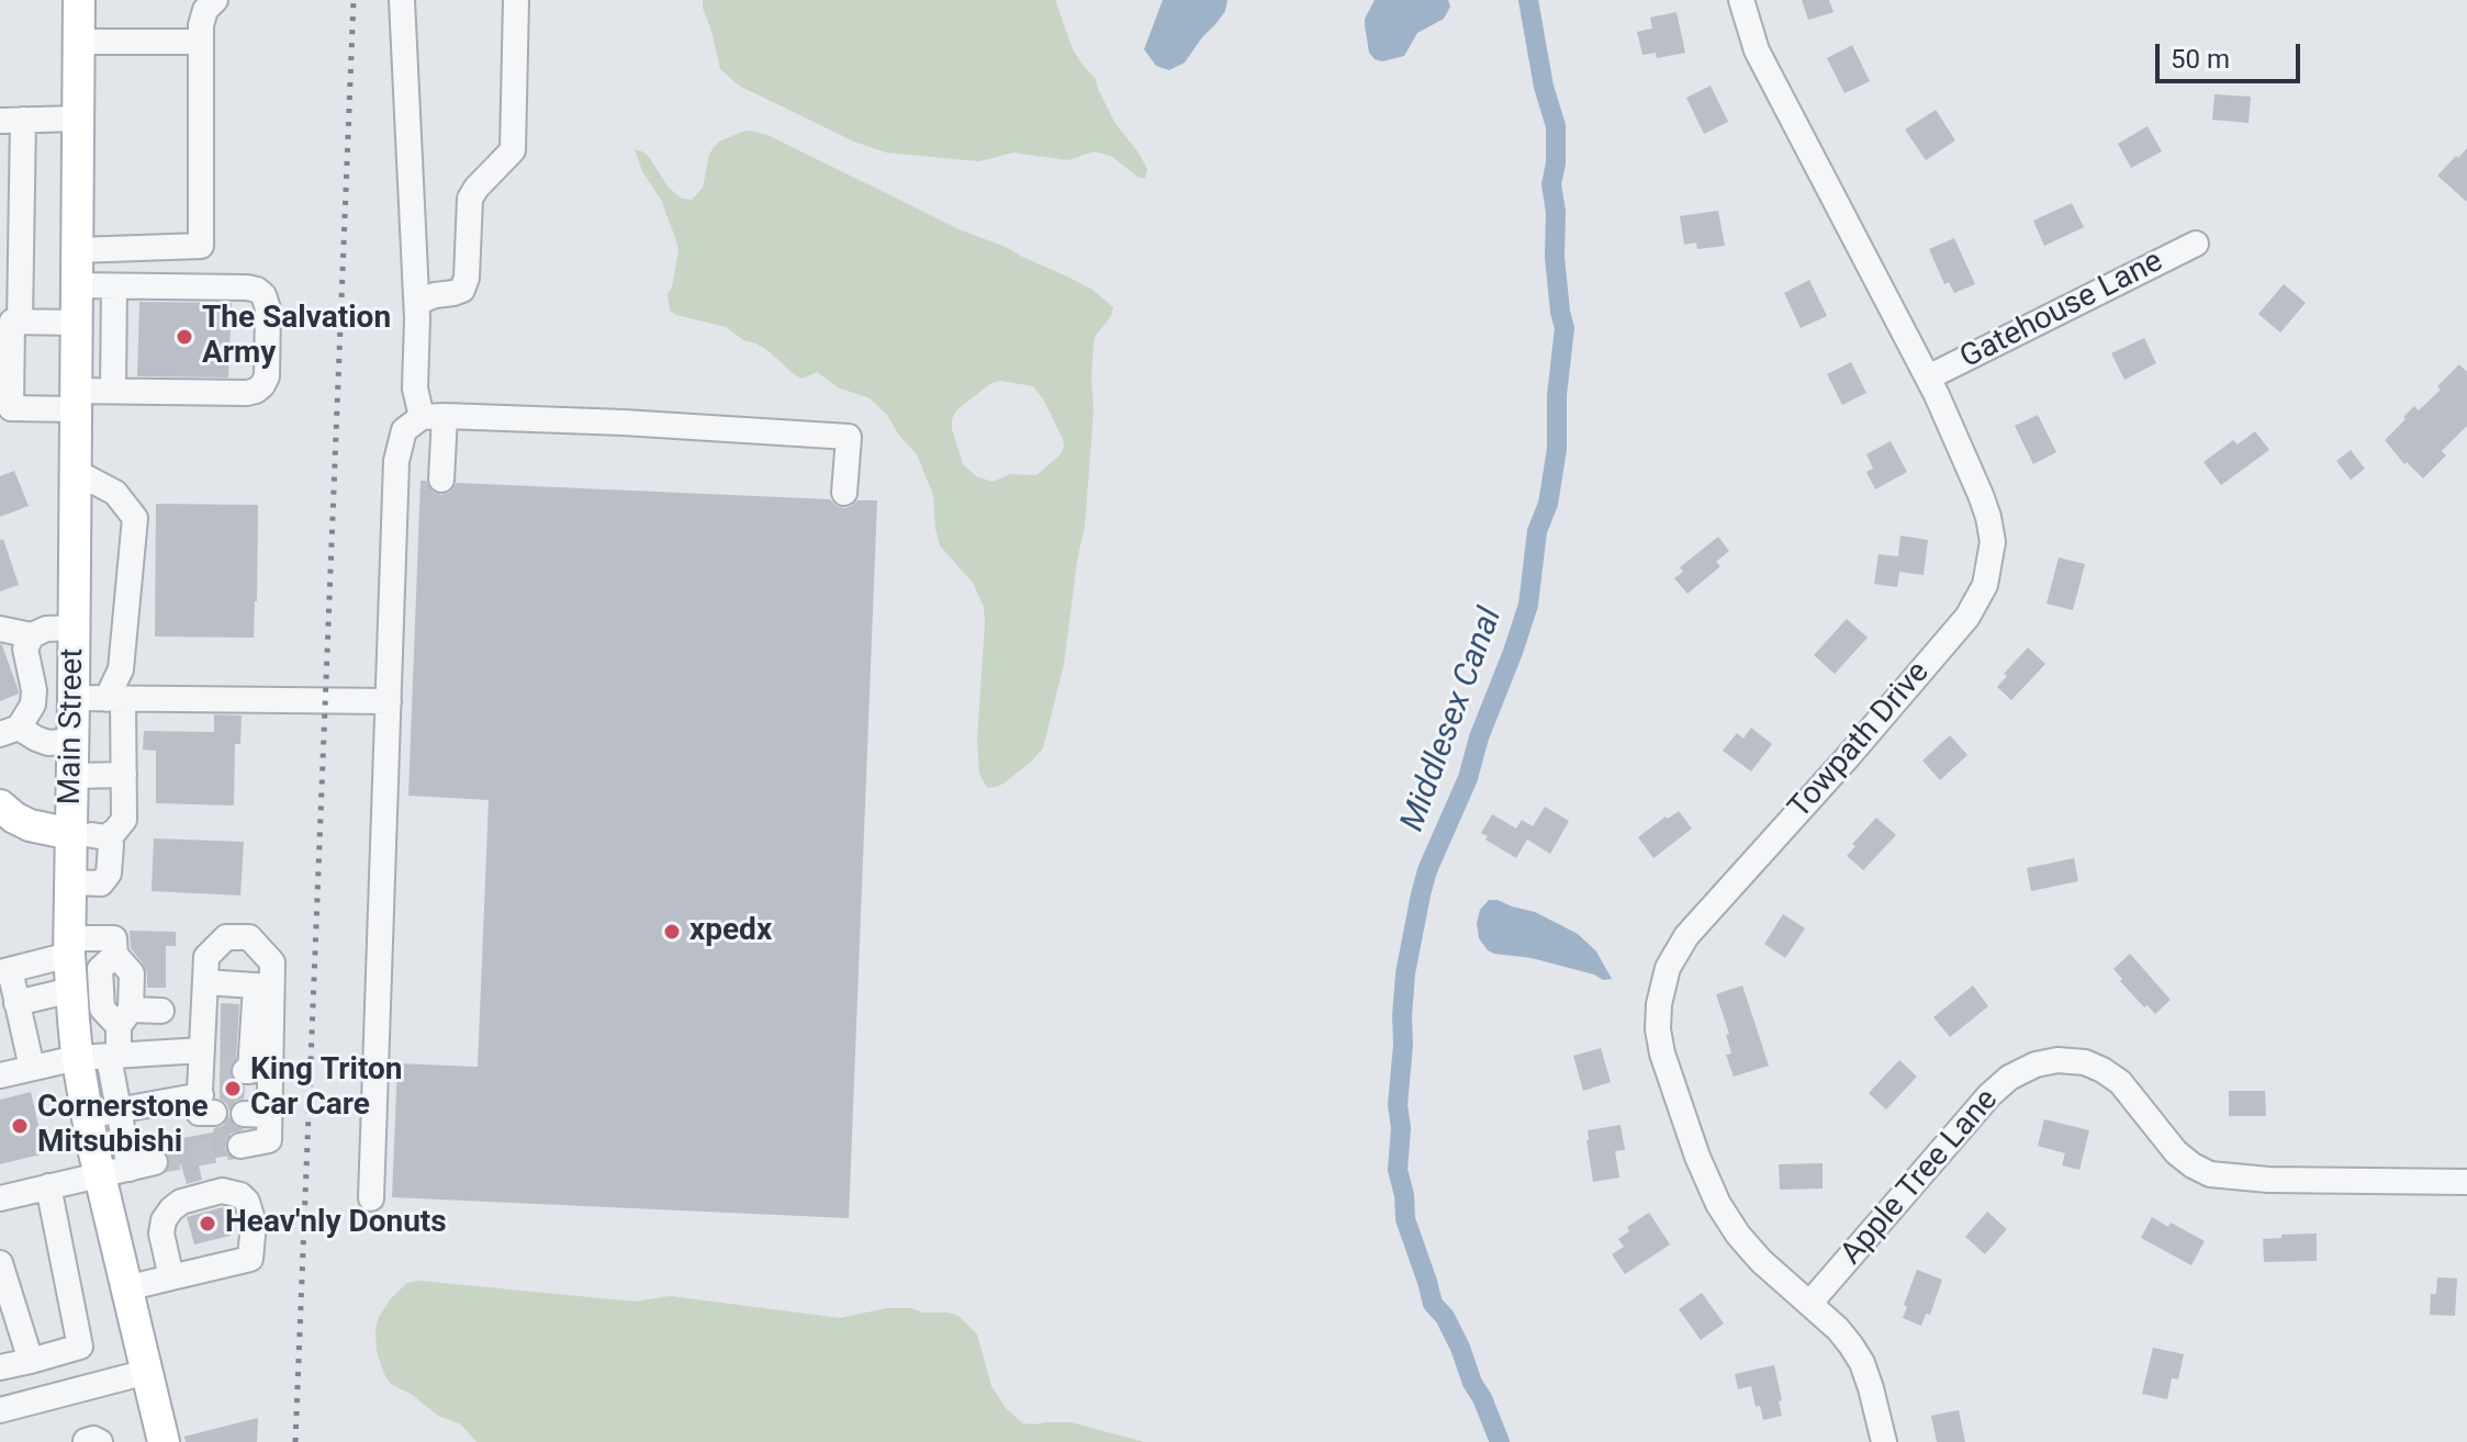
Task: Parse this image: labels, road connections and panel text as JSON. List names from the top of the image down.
{
  "streets": {
    "main road": ["Main Street"],
    "street": ["Gatehouse Lane", "Towpath Drive", "Apple Tree Lane"]
  },
  "crossings": [
    ["Gatehouse Lane", "Towpath Drive"],
    ["Towpath Drive", "Apple Tree Lane"]
  ],
  "water": ["Middlesex Canal"],
  "places": [
    "The Salvation Army",
    "xpedx",
    "King Triton Car Care",
    "Cornerstone Mitsubishi",
    "Heav'nly Donuts"
  ],
  "scale_bar": "50 m"
}
